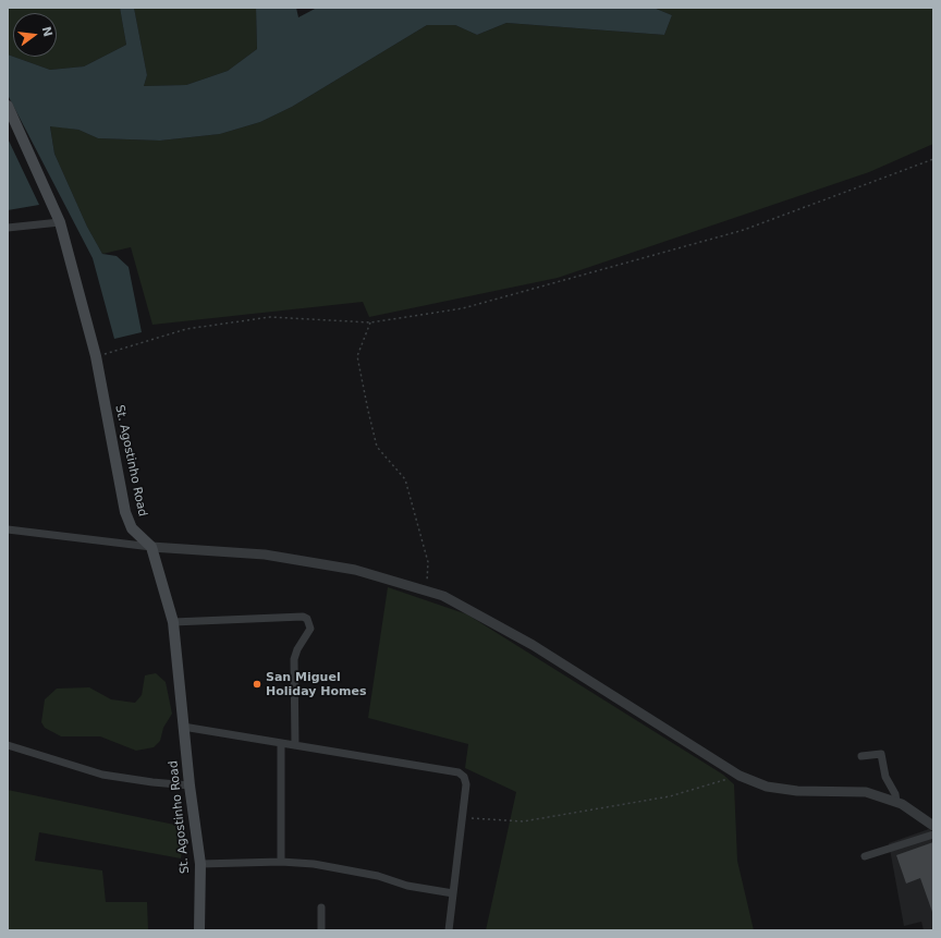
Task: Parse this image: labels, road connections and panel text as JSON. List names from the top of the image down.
{
  "streets": {
    "main road": ["St. Agostinho Road"]
  },
  "places": ["San Miguel Holiday Homes"],
  "north": "right"
}
